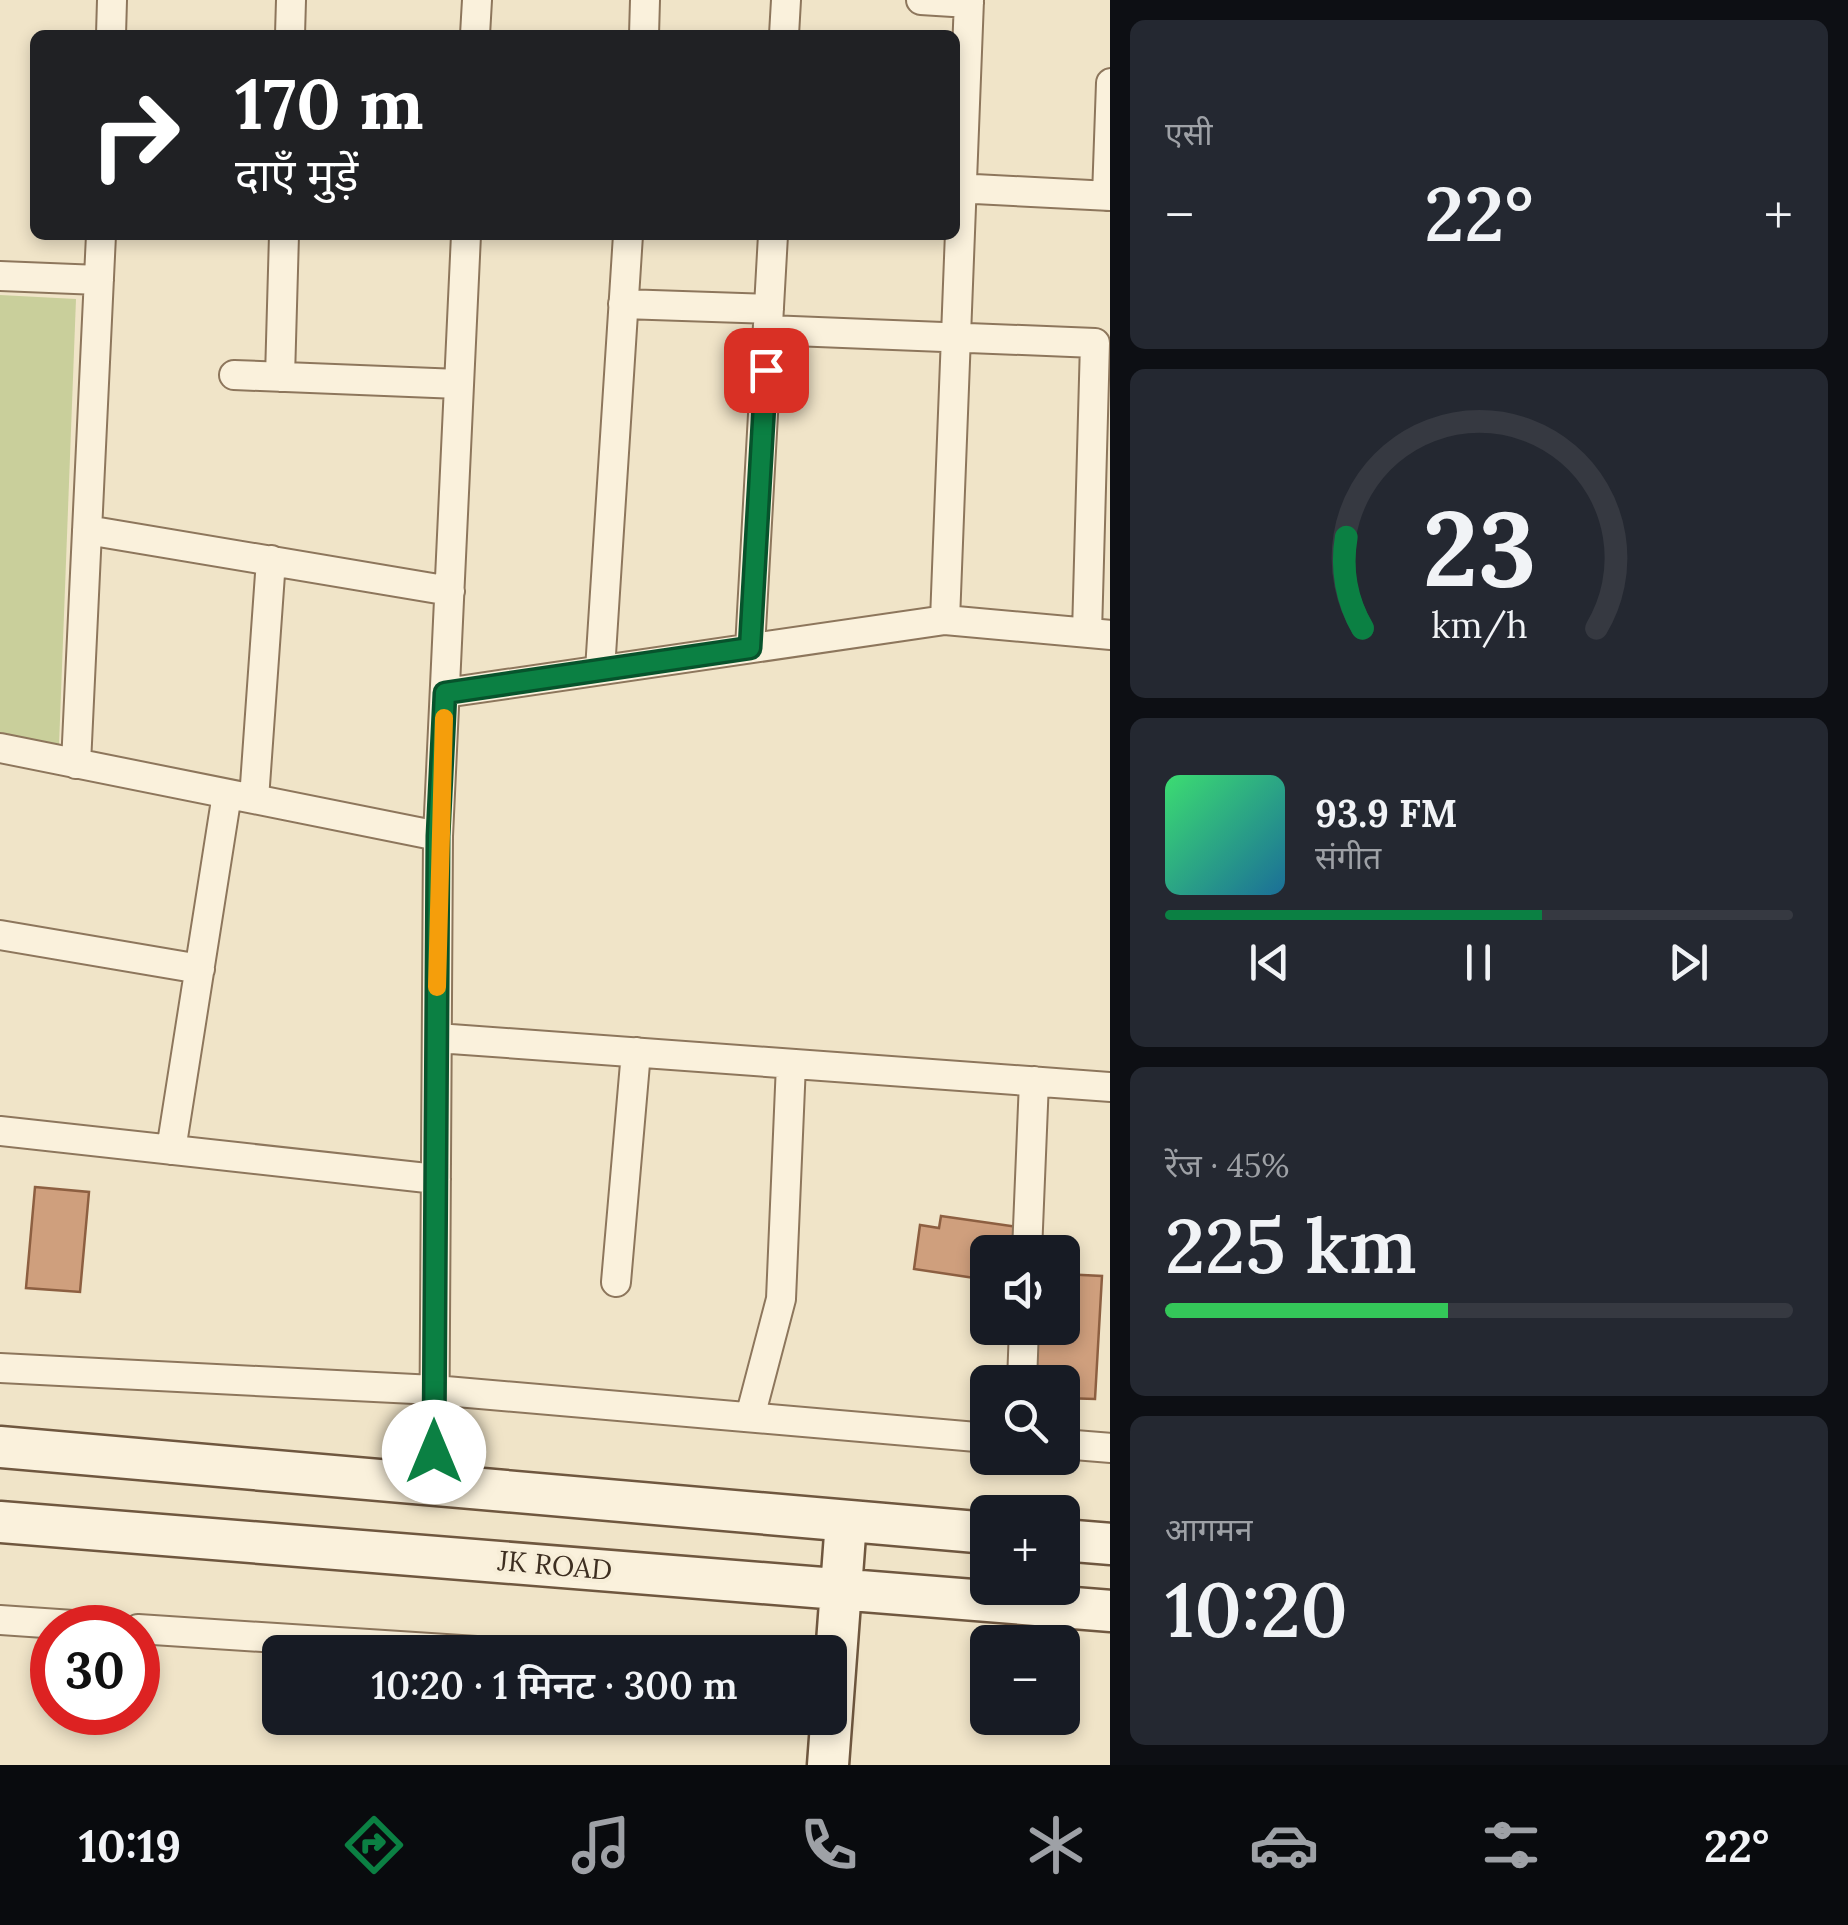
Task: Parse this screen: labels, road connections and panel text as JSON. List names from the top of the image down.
{
  "streets": {
    "street": ["JK ROAD"]
  },
  "page": {
    "tile": [
      "एसी",
      ["रेंज · 45%", "225 km"],
      ["आगमन", "10:20"]
    ],
    "turn": ["170 m", "दाएँ मुड़ें"],
    "heat": ["−", "22°", "+"],
    "song": ["93.9 FM", "संगीत"],
    "map_buttons": ["+", "−"],
    "limit": "30",
    "trip": "10:20 · 1 मिनट · 300 m",
    "tabs": ["10:19", "22°"],
    "gauge": ["23", "km/h"]
  }
}
